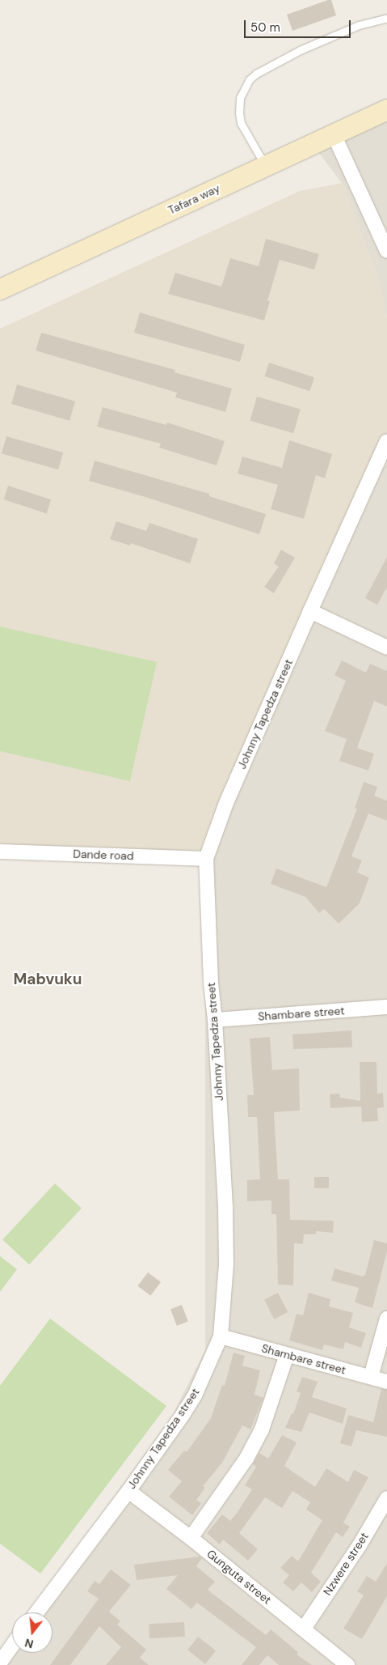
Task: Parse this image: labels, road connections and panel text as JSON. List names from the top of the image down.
{
  "streets": {
    "street": [
      "Tafara way",
      "Johnny Tapedza street",
      "Dande road",
      "Shambare street",
      "Nzwere street",
      "Gunguta street"
    ]
  },
  "crossings": [
    ["Johnny Tapedza street", "Dande road"],
    ["Johnny Tapedza street", "Shambare street"],
    ["Johnny Tapedza street", "Gunguta street"],
    ["Nzwere street", "Gunguta street"]
  ],
  "districts": ["Mabvuku"],
  "scale_bar": "50 m",
  "north": "bottom"
}
